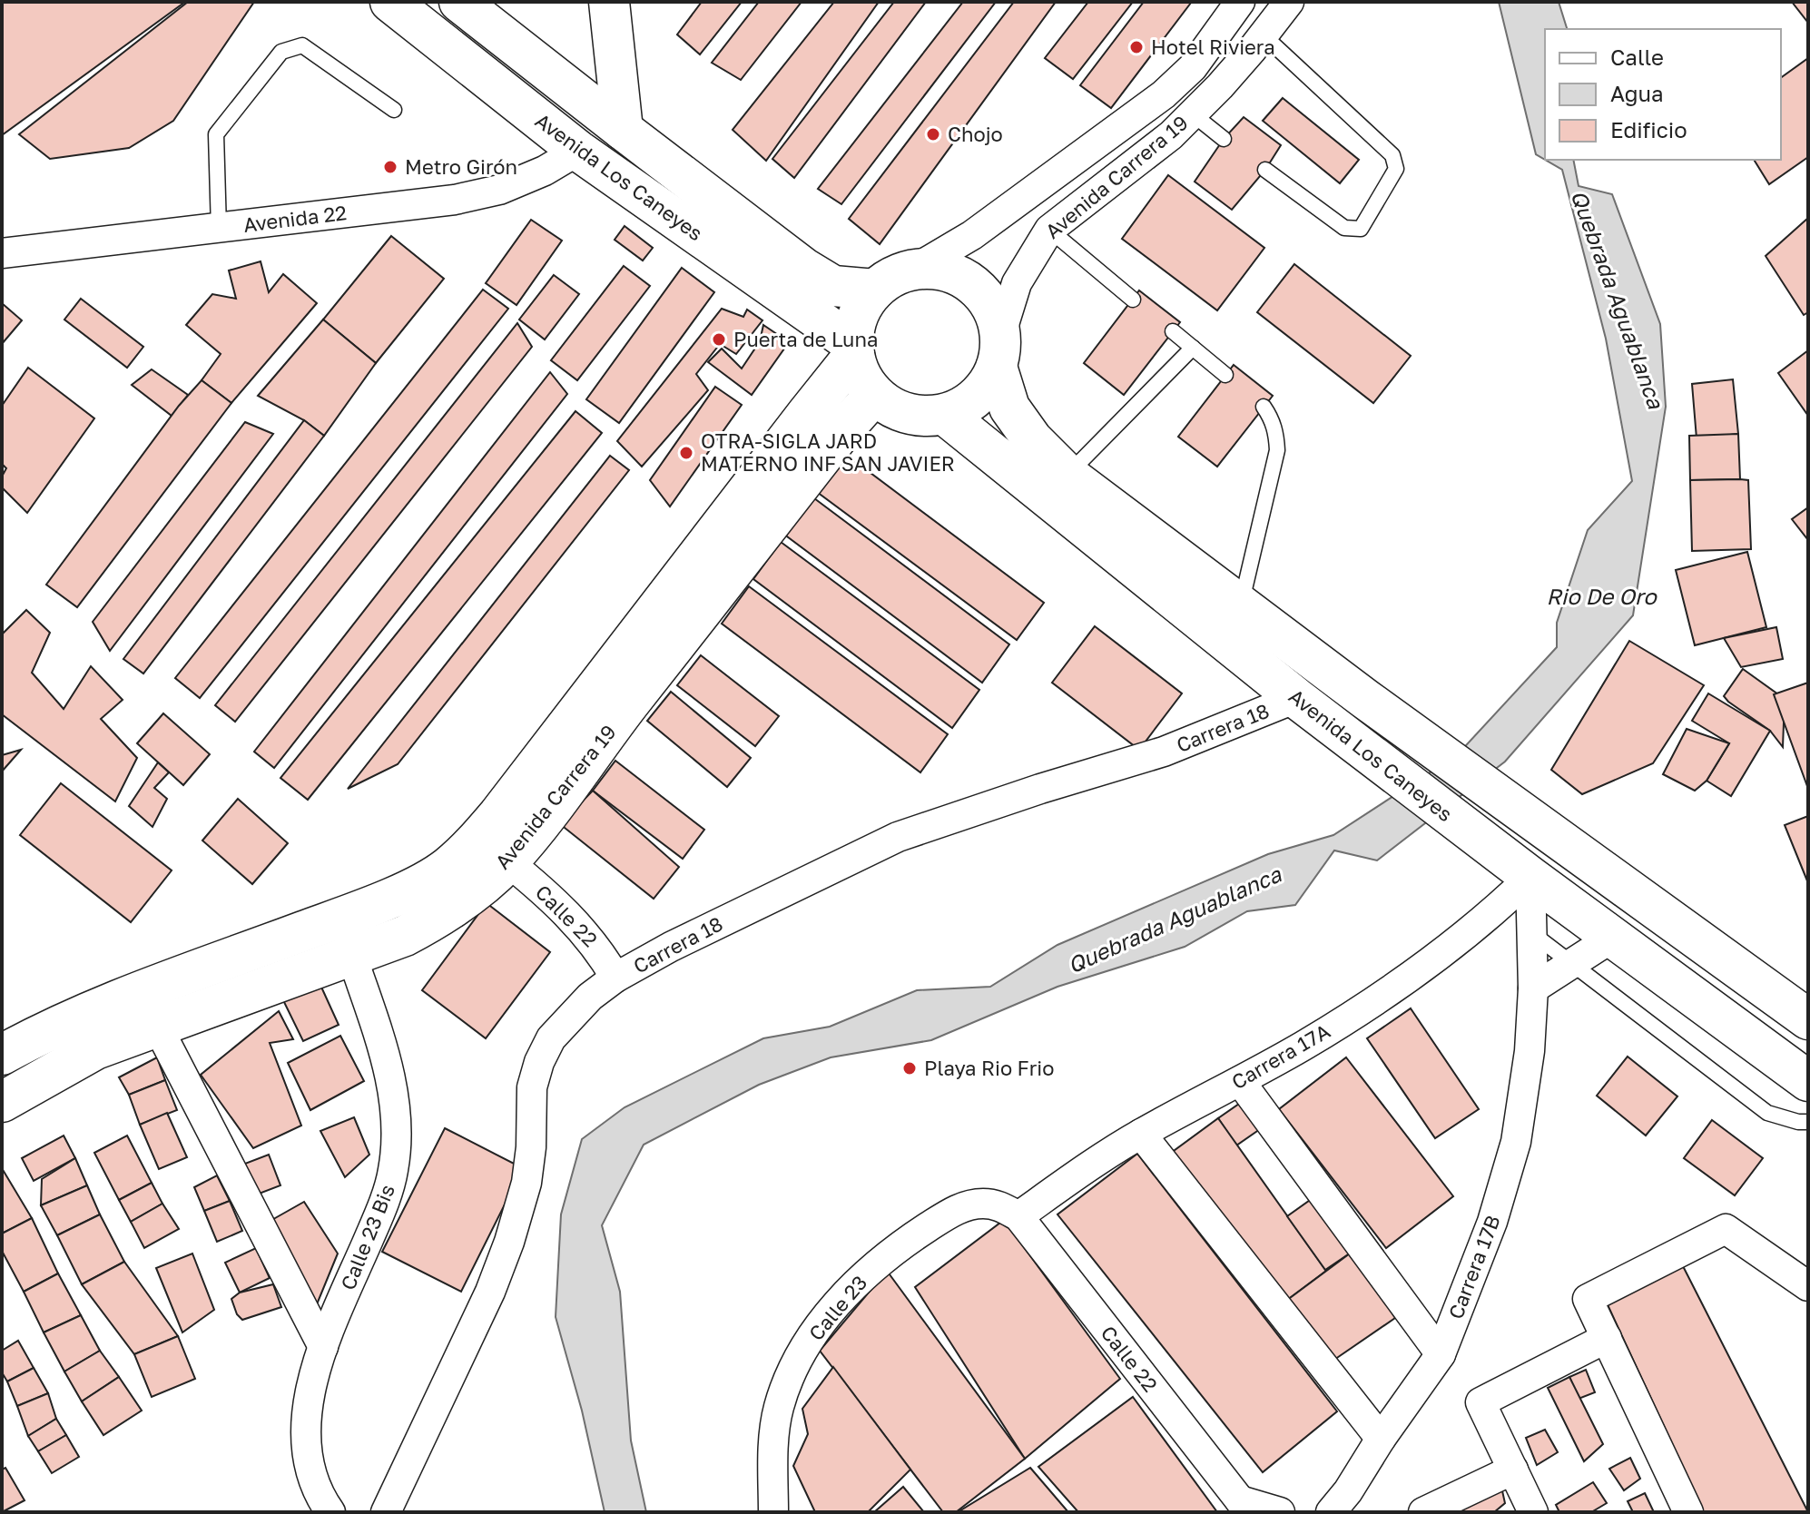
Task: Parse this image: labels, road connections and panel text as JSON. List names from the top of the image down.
{
  "streets": {
    "main road": ["Avenida Los Caneyes", "Avenida Carrera 19"],
    "street": [
      "Avenida 22",
      "Carrera 18",
      "Calle 22",
      "Carrera 17A",
      "Calle 23 Bis",
      "Carrera 17B",
      "Calle 23"
    ]
  },
  "crossings": [
    ["Avenida Los Caneyes", "Avenida Carrera 19"],
    ["Avenida Los Caneyes", "Avenida 22"],
    ["Avenida Los Caneyes", "Carrera 18"],
    ["Avenida Los Caneyes", "Carrera 17A"],
    ["Avenida Los Caneyes", "Carrera 17B"],
    ["Avenida Carrera 19", "Calle 22"],
    ["Avenida Carrera 19", "Calle 23 Bis"],
    ["Carrera 18", "Calle 22"],
    ["Calle 22", "Carrera 17A"],
    ["Calle 22", "Calle 23"],
    ["Carrera 17A", "Carrera 17B"],
    ["Carrera 17A", "Calle 23"]
  ],
  "water": ["Quebrada Aguablanca", "Rio De Oro"],
  "places": [
    "Hotel Riviera",
    "Chojo",
    "Metro Girón",
    "Puerta de Luna",
    "OTRA-SIGLA JARD MATERNO INF SAN JAVIER",
    "Playa Rio Frio"
  ],
  "legend": ["Calle", "Agua", "Edificio"]
}
